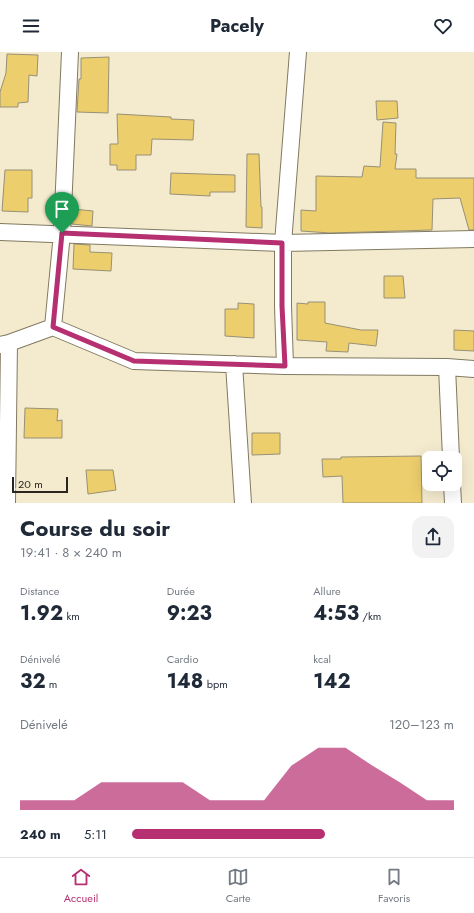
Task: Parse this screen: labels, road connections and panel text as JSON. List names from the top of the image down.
{
  "scale_bar": "20 m",
  "page": {
    "header": "Pacely",
    "scale": "20 m",
    "heading": ["Course du soir", "19:41 · 8 × 240 m"],
    "stats": [
      ["Distance", "1.92 km"],
      ["Durée", "9:23"],
      ["Allure", "4:53 /km"],
      ["Dénivelé", "32 m"],
      ["Cardio", "148 bpm"],
      ["kcal", "142"]
    ],
    "chart": ["Dénivelé", "120–123 m"],
    "list": [
      {
        "name": "240 m",
        "note": "5:11"
      }
    ],
    "tabs": ["Accueil", "Carte", "Favoris"]
  }
}
